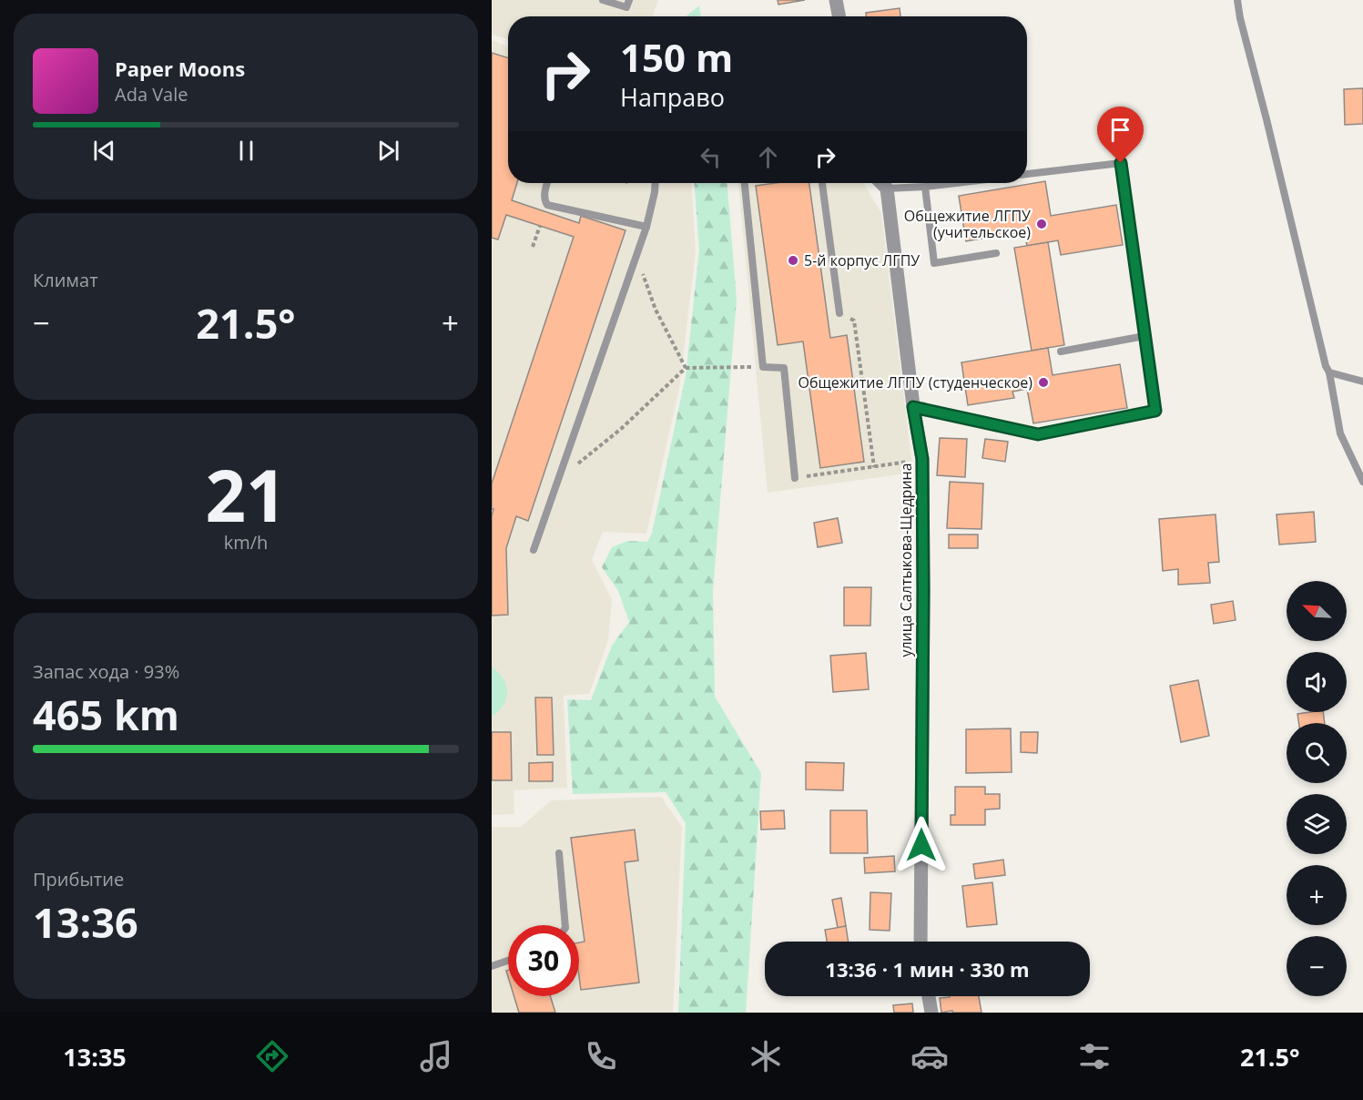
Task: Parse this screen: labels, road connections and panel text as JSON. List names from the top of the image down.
{
  "streets": {
    "street": ["улица Салтыкова-Щедрина"]
  },
  "places": ["Общежитие ЛГПУ (учительское)", "5-й корпус ЛГПУ", "Общежитие ЛГПУ (студенческое)"],
  "north": "top left",
  "page": {
    "turn": ["150 m", "Направо"],
    "song": ["Paper Moons", "Ada Vale"],
    "tile": [
      "Климат",
      ["21", "km/h"],
      ["Запас хода · 93%", "465 km"],
      ["Прибытие", "13:36"]
    ],
    "heat": ["−", "21.5°", "+"],
    "map_buttons": ["+", "−"],
    "limit": "30",
    "trip": "13:36 · 1 мин · 330 m",
    "tabs": ["13:35", "21.5°"]
  }
}
